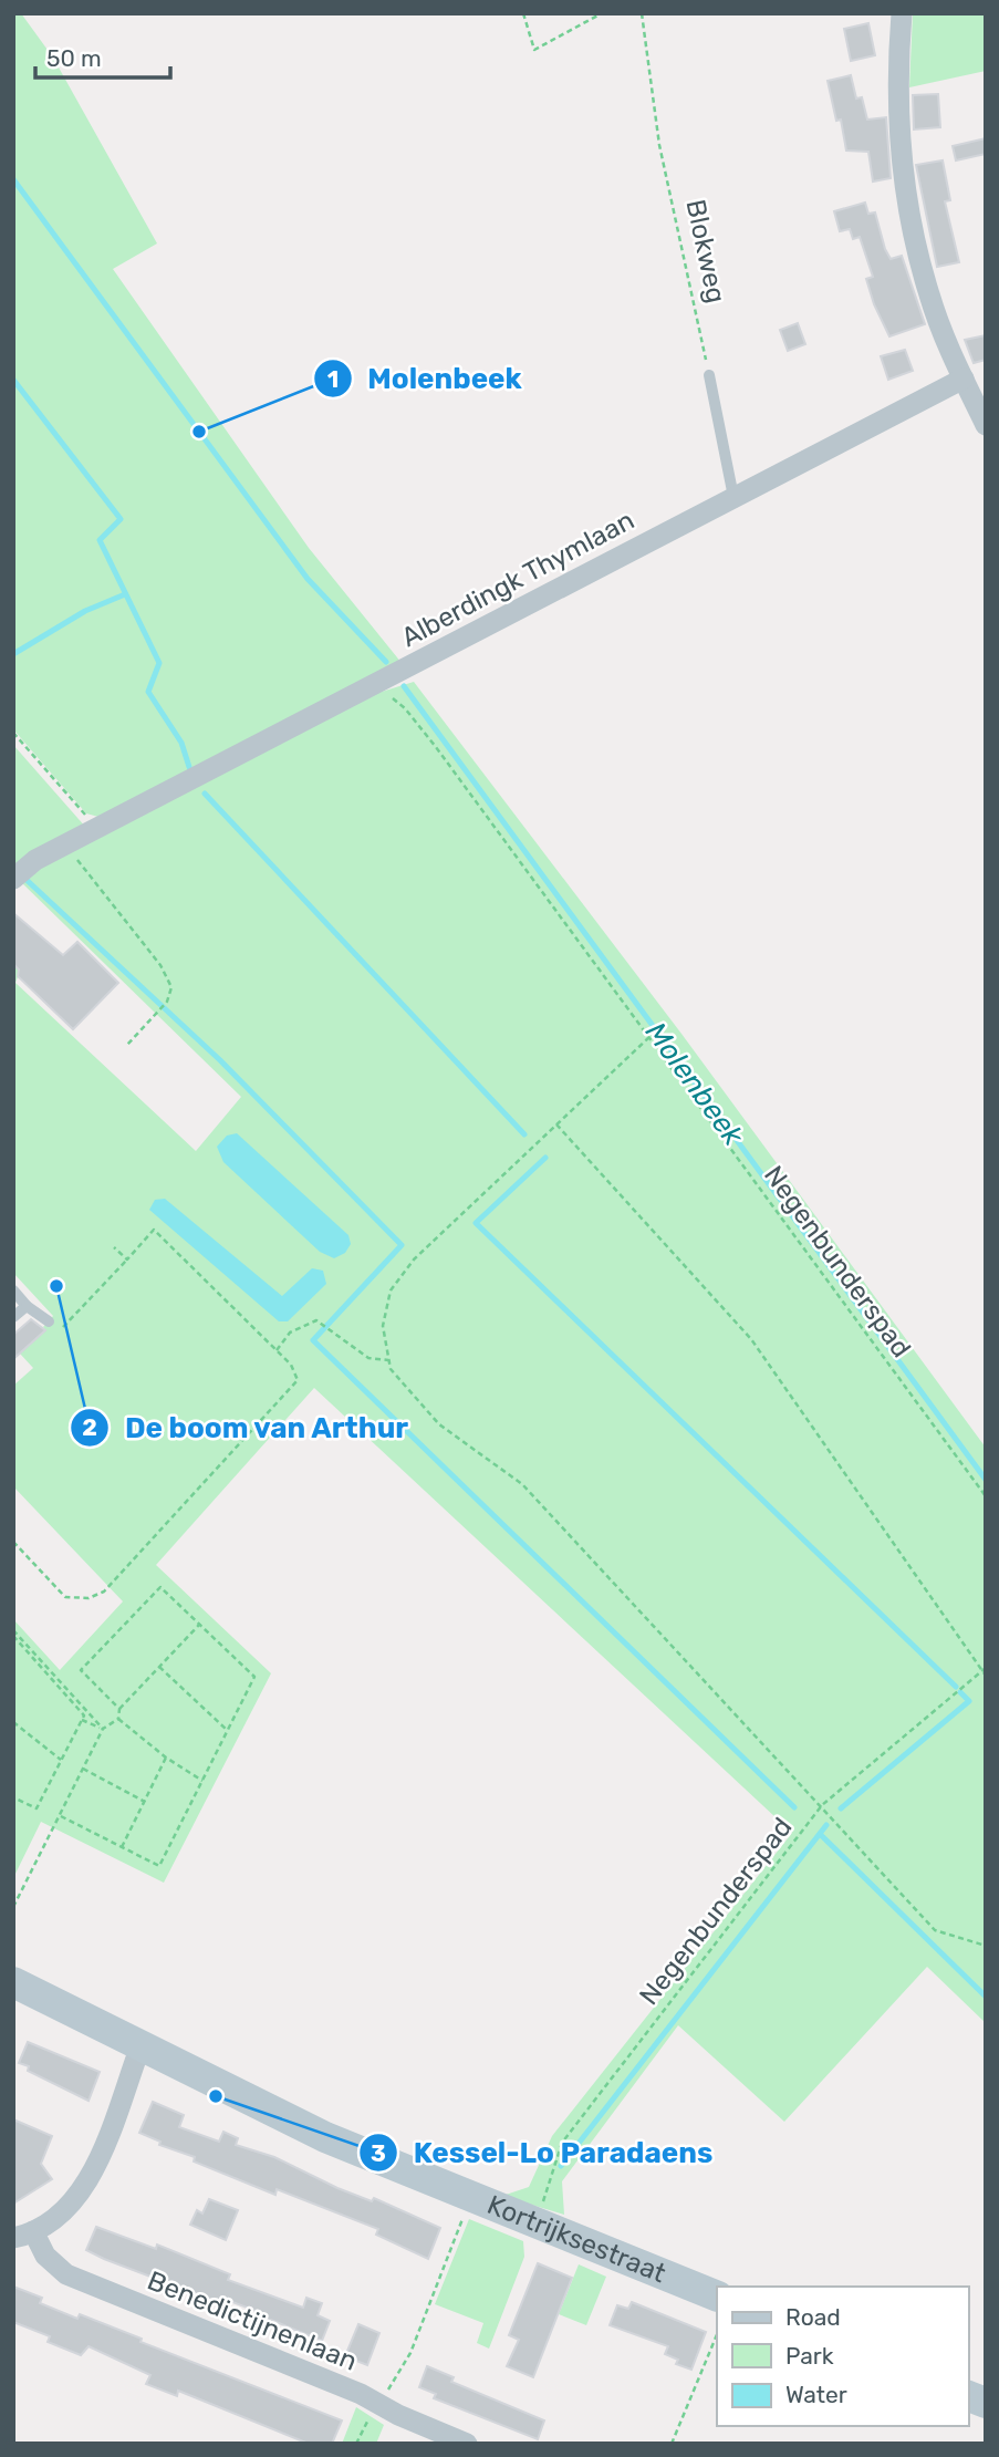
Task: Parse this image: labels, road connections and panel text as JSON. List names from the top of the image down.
{
  "streets": {
    "street": ["Alberdingk Thymlaan", "Kortrijksestraat", "Benedictijnenlaan"],
    "path": ["Blokweg", "Negenbunderspad"]
  },
  "crossings": [
    ["Alberdingk Thymlaan", "Negenbunderspad"],
    ["Negenbunderspad", "Kortrijksestraat"]
  ],
  "water": ["Molenbeek"],
  "places": ["Molenbeek", "De boom van Arthur", "Kessel-Lo Paradaens"],
  "legend": ["Road", "Park", "Water"],
  "scale_bar": "50 m"
}
